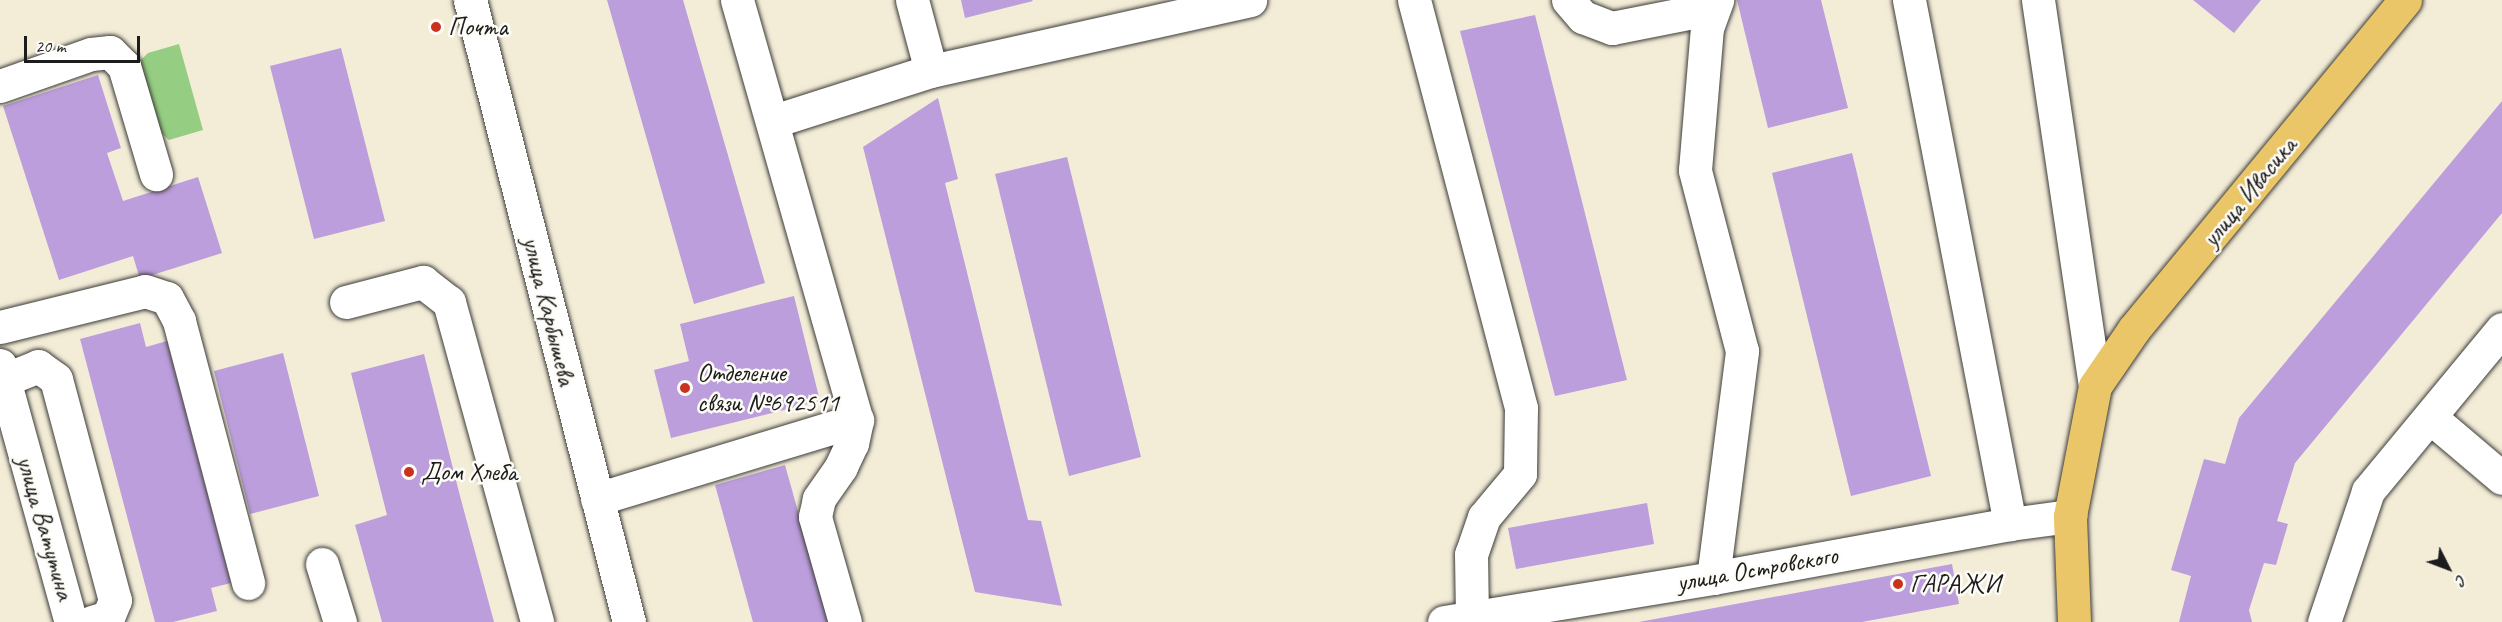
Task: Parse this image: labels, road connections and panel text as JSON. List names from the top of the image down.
{
  "streets": {
    "main road": ["улица Ивасика"],
    "street": ["улица Карбышева", "улица Ватутина", "улица Островского"]
  },
  "places": [
    "Почта",
    "Отделение связи №692511",
    "Дом Хлеба",
    "ГАРАЖИ"
  ],
  "scale_bar": "20 m",
  "north": "bottom right"
}
